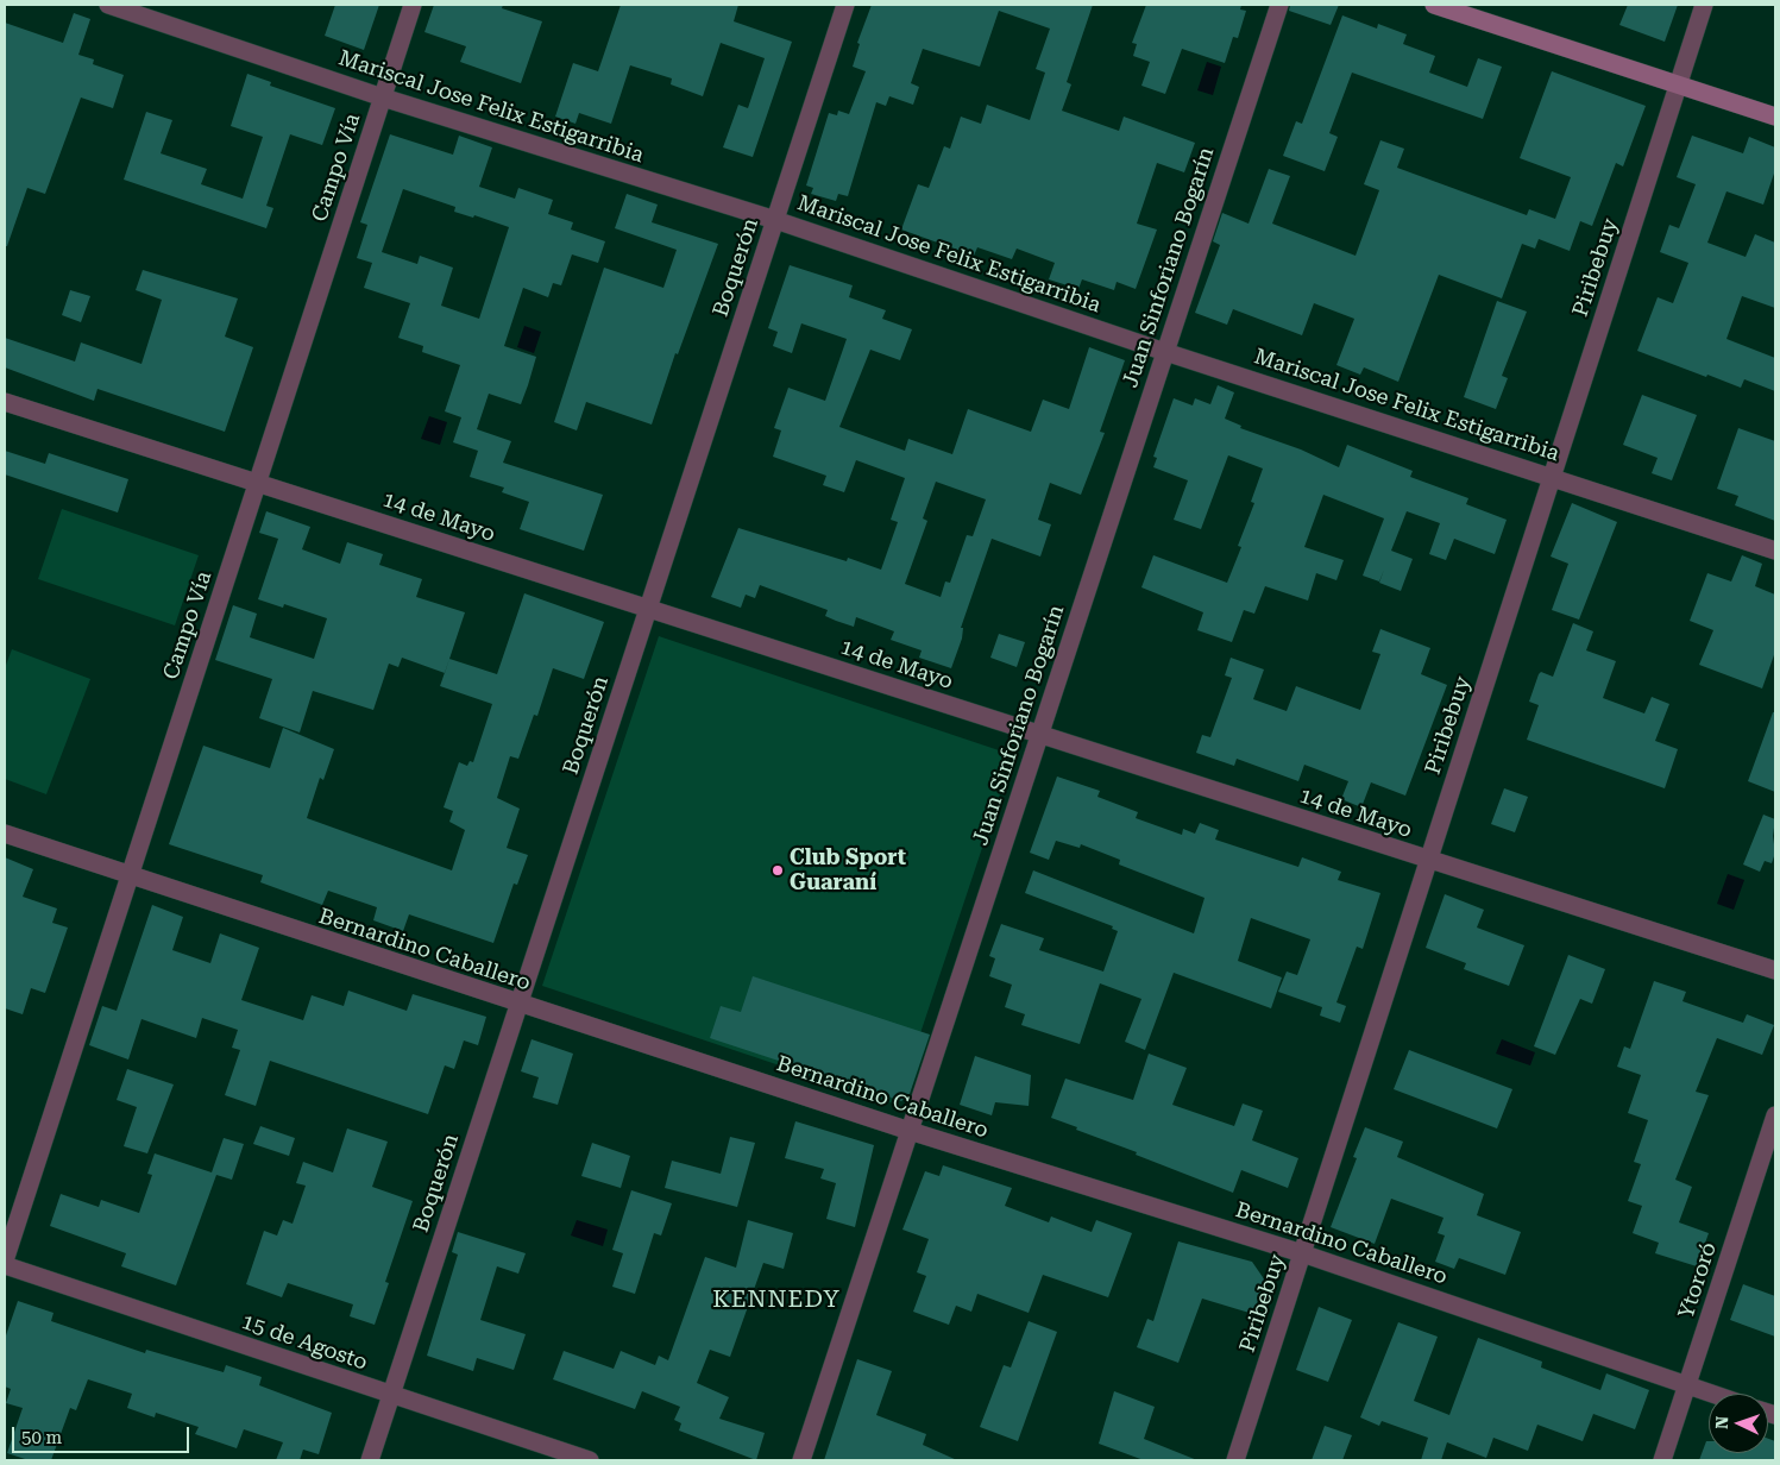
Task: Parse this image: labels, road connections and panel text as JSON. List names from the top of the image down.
{
  "streets": {
    "street": [
      "Mariscal Jose Felix Estigarribia",
      "Campo Vía",
      "Boquerón",
      "Juan Sinforiano Bogarín",
      "Piribebuy",
      "14 de Mayo",
      "Bernardino Caballero",
      "Ytororó",
      "15 de Agosto"
    ]
  },
  "crossings": [
    ["Mariscal Jose Felix Estigarribia", "Campo Vía"],
    ["Mariscal Jose Felix Estigarribia", "Boquerón"],
    ["Mariscal Jose Felix Estigarribia", "Juan Sinforiano Bogarín"],
    ["Mariscal Jose Felix Estigarribia", "Piribebuy"],
    ["Campo Vía", "14 de Mayo"],
    ["Campo Vía", "Bernardino Caballero"],
    ["Boquerón", "14 de Mayo"],
    ["Boquerón", "Bernardino Caballero"],
    ["Boquerón", "15 de Agosto"],
    ["Juan Sinforiano Bogarín", "14 de Mayo"],
    ["Juan Sinforiano Bogarín", "Bernardino Caballero"],
    ["Piribebuy", "14 de Mayo"],
    ["Piribebuy", "Bernardino Caballero"],
    ["Bernardino Caballero", "Ytororó"]
  ],
  "districts": ["KENNEDY"],
  "places": ["Club Sport Guaraní"],
  "scale_bar": "50 m",
  "north": "left"
}
